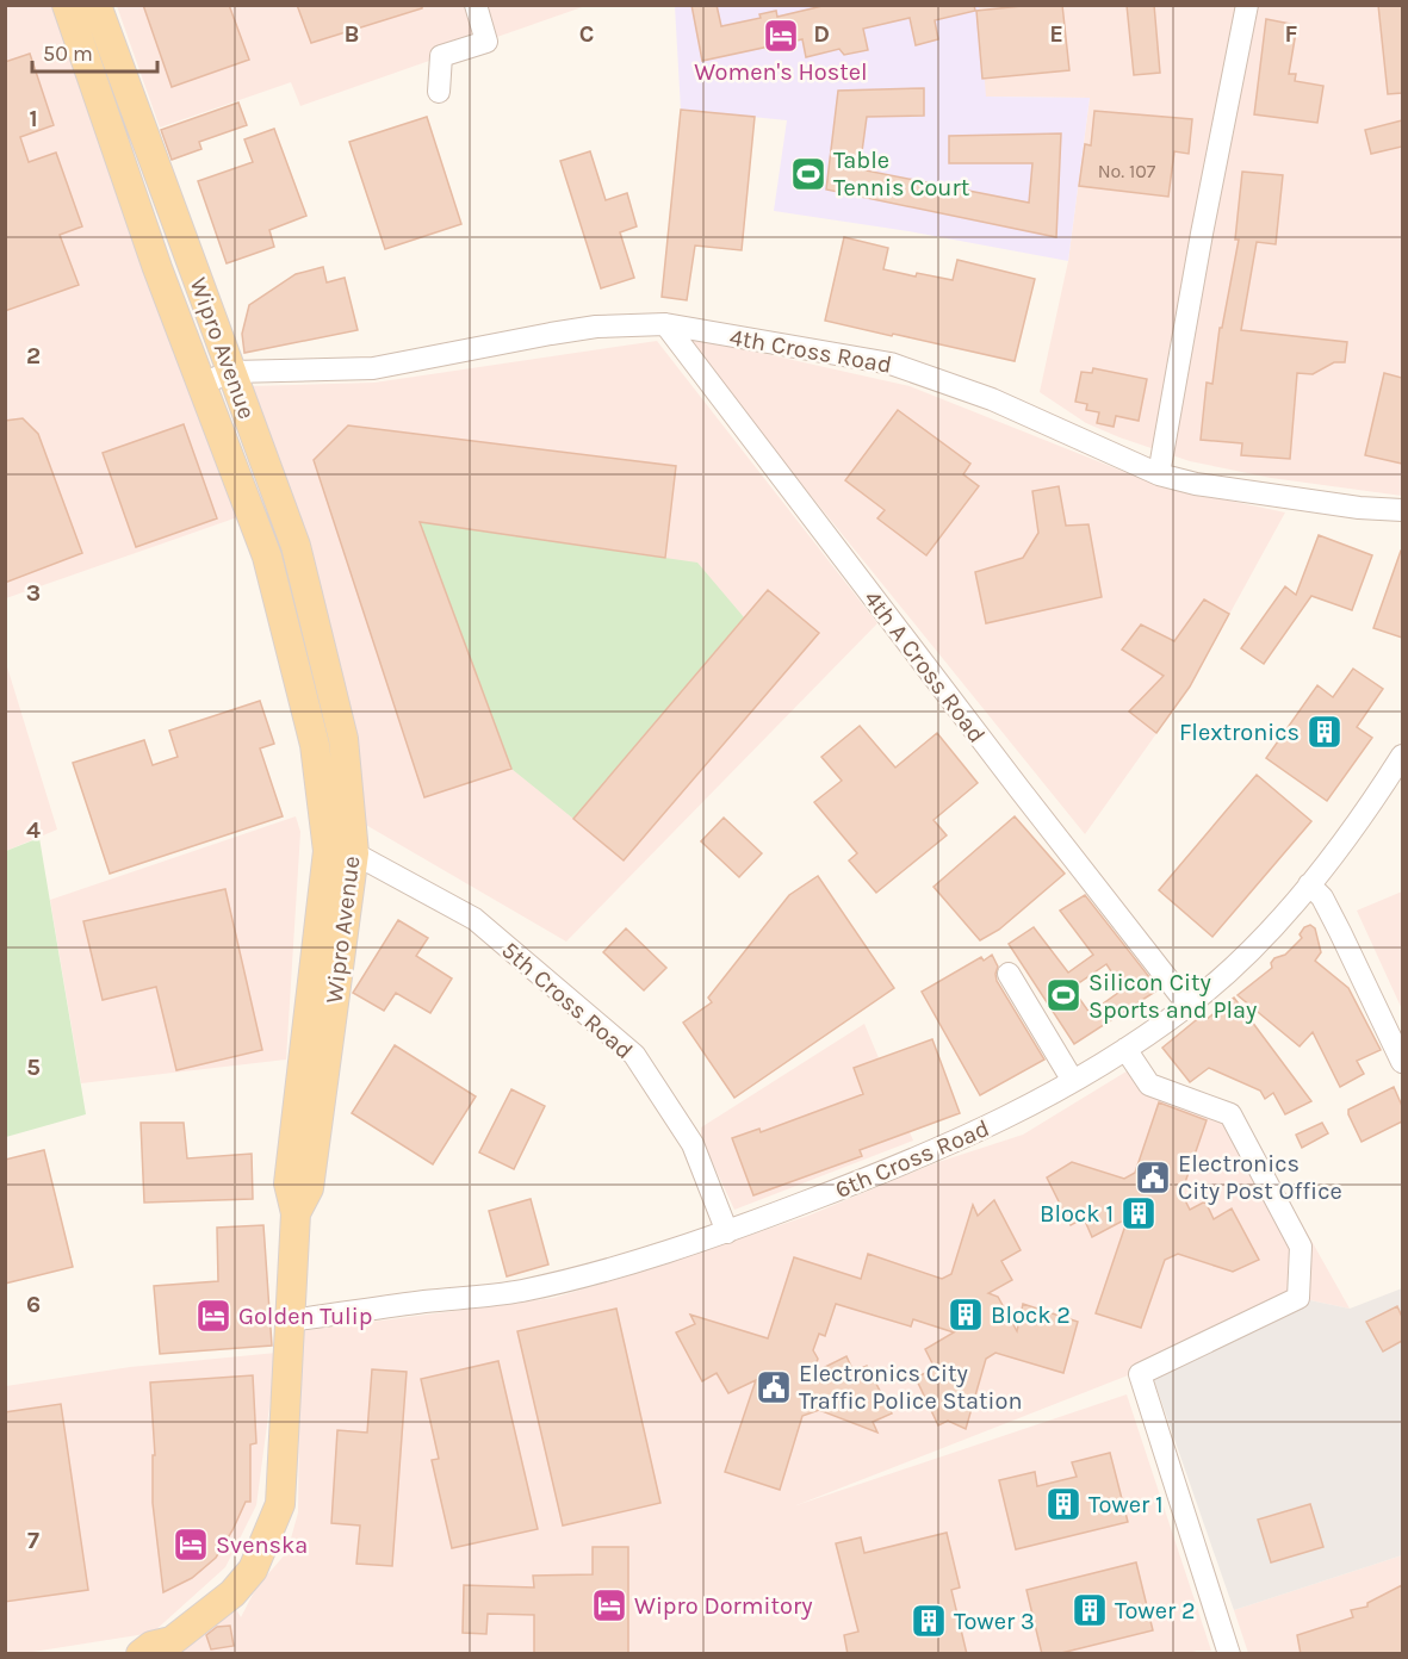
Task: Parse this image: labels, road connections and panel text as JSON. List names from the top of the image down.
{
  "streets": {
    "main road": ["Wipro Avenue"],
    "street": [
      "4th Cross Road",
      "4th A Cross Road",
      "5th Cross Road",
      "6th Cross Road"
    ]
  },
  "crossings": [
    ["Wipro Avenue", "4th Cross Road"],
    ["Wipro Avenue", "5th Cross Road"],
    ["Wipro Avenue", "6th Cross Road"],
    ["4th Cross Road", "4th A Cross Road"],
    ["4th A Cross Road", "6th Cross Road"],
    ["5th Cross Road", "6th Cross Road"]
  ],
  "places": {
    "hotel": [
      "Women's Hostel",
      "Golden Tulip",
      "Svenska",
      "Wipro Dormitory"
    ],
    "sports": ["Table Tennis Court", "Silicon City Sports and Play"],
    "building": [
      "Flextronics",
      "Block 1",
      "Block 2",
      "Tower 1",
      "Tower 2",
      "Tower 3"
    ],
    "public building": ["Electronics City Post Office", "Electronics City Traffic Police Station"]
  },
  "house_numbers": ["No. 107"],
  "scale_bar": "50 m",
  "grid": {
    "columns": [
      "B",
      "C",
      "D",
      "E",
      "F"
    ],
    "rows": [
      "1",
      "2",
      "3",
      "4",
      "5",
      "6",
      "7"
    ]
  }
}
